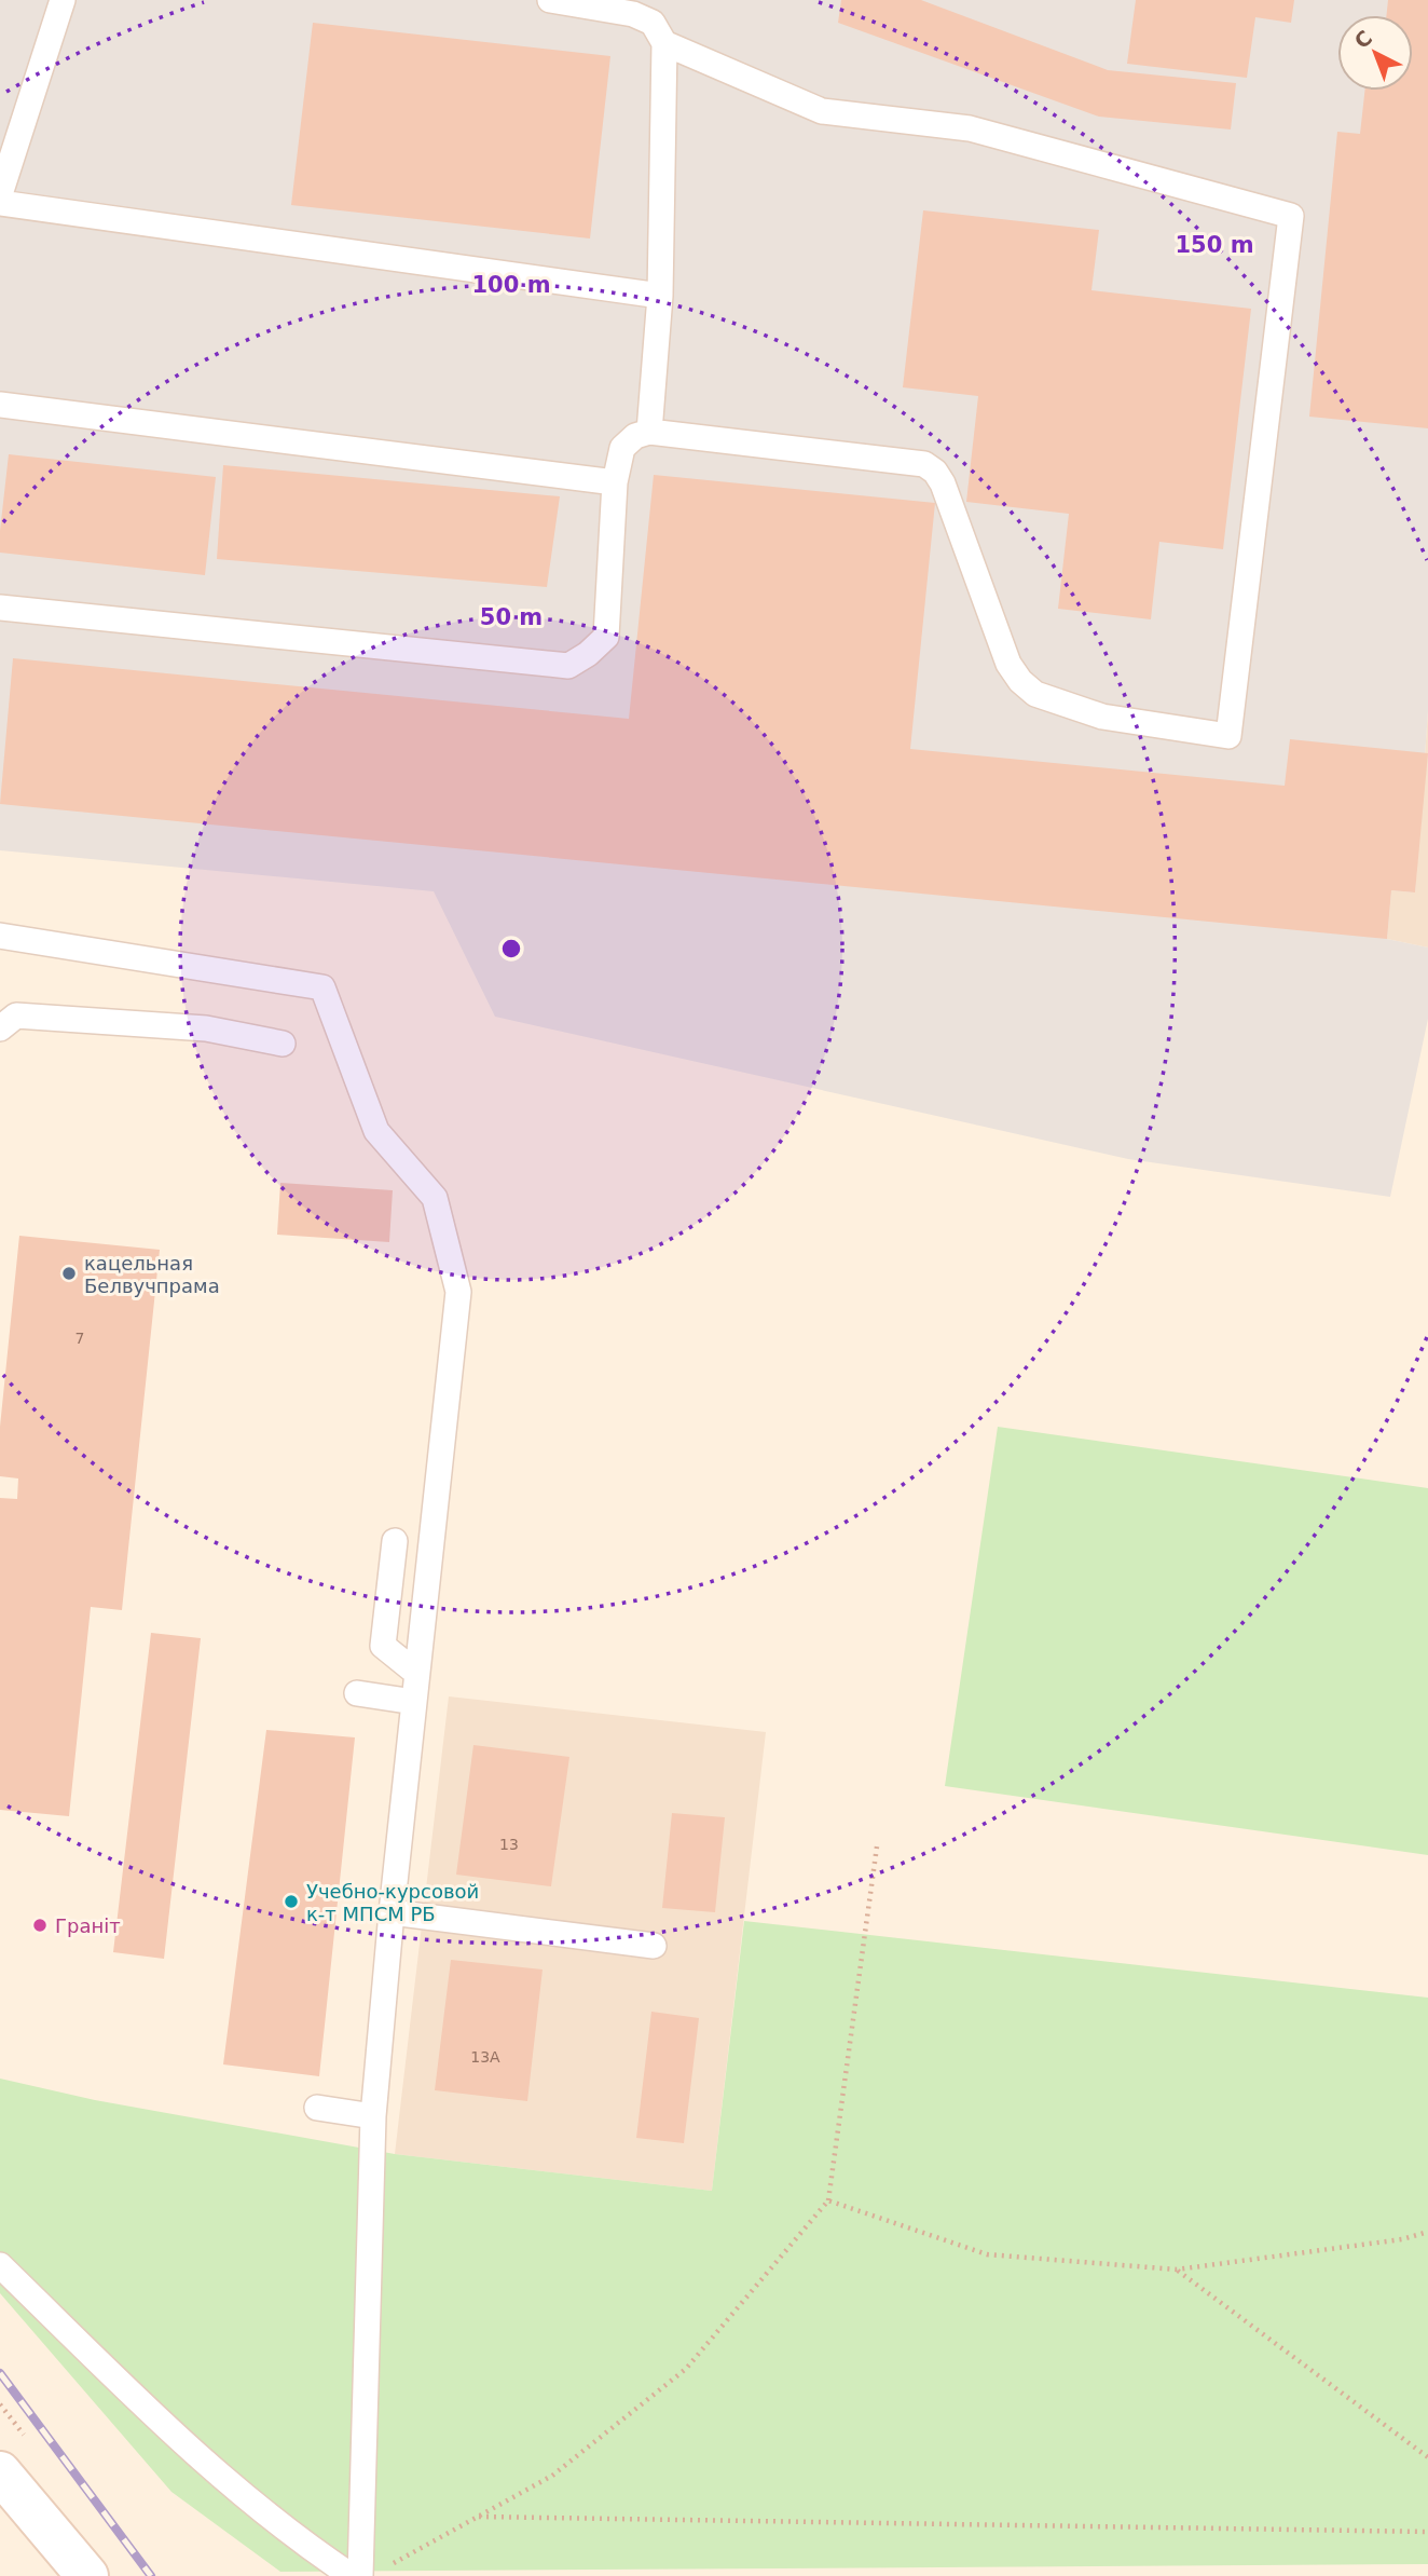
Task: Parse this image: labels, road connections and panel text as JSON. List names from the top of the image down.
{
  "places": ["кацельная Белвучпрама", "Учебно-курсовой к-т МПСМ РБ", "Граніт"],
  "house_numbers": ["7", "13", "13А"],
  "north": "top left",
  "rings": ["150 m", "100 m", "50 m"]
}
